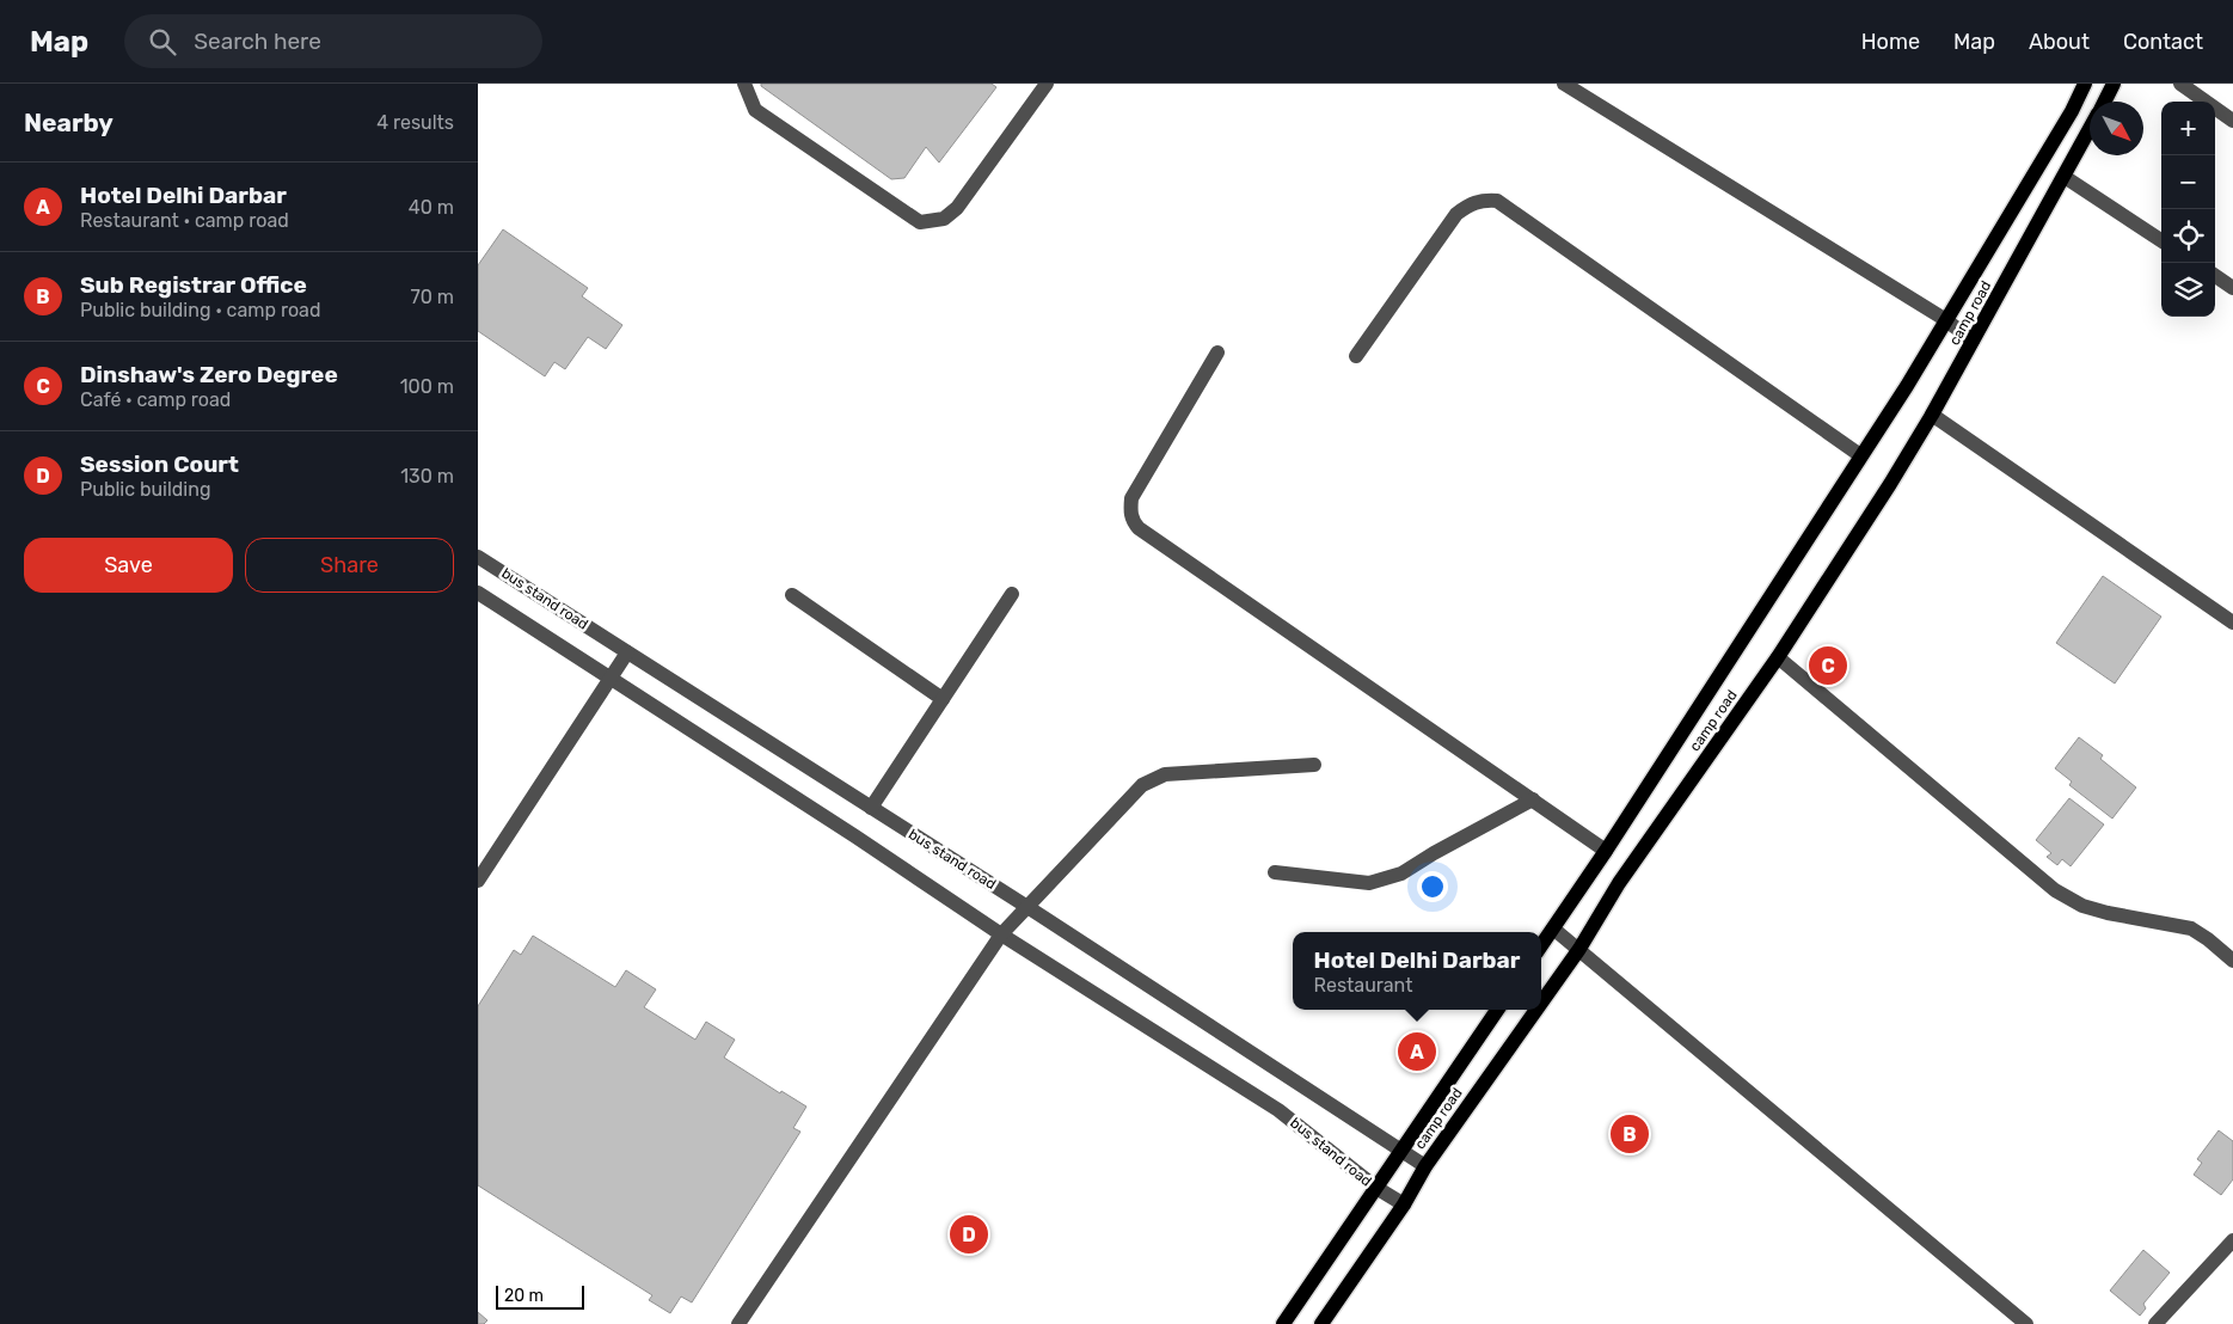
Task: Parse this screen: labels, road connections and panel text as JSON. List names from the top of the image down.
{
  "streets": {
    "main road": ["camp road"],
    "street": ["bus stand road"]
  },
  "crossings": [
    ["camp road", "bus stand road"]
  ],
  "scale_bar": "20 m",
  "north": "bottom right",
  "page": {
    "header": "Map",
    "search": "Search here",
    "nav": [
      "Home",
      "Map",
      "About",
      "Contact"
    ],
    "heading": ["Nearby", "4 results"],
    "map_buttons": ["+", "−"],
    "list": [
      {
        "mark": "A",
        "name": "Hotel Delhi Darbar",
        "note": "Restaurant · camp road",
        "value": "40 m"
      },
      {
        "mark": "B",
        "name": "Sub Registrar Office",
        "note": "Public building · camp road",
        "value": "70 m"
      },
      {
        "mark": "C",
        "name": "Dinshaw's Zero Degree",
        "note": "Café · camp road",
        "value": "100 m"
      },
      {
        "mark": "D",
        "name": "Session Court",
        "note": "Public building",
        "value": "130 m"
      }
    ],
    "buttons": ["Save", "Share"],
    "pins": [
      "C",
      "A",
      "B",
      "D"
    ],
    "popup": ["Hotel Delhi Darbar", "Restaurant"],
    "scale": "20 m"
  }
}
